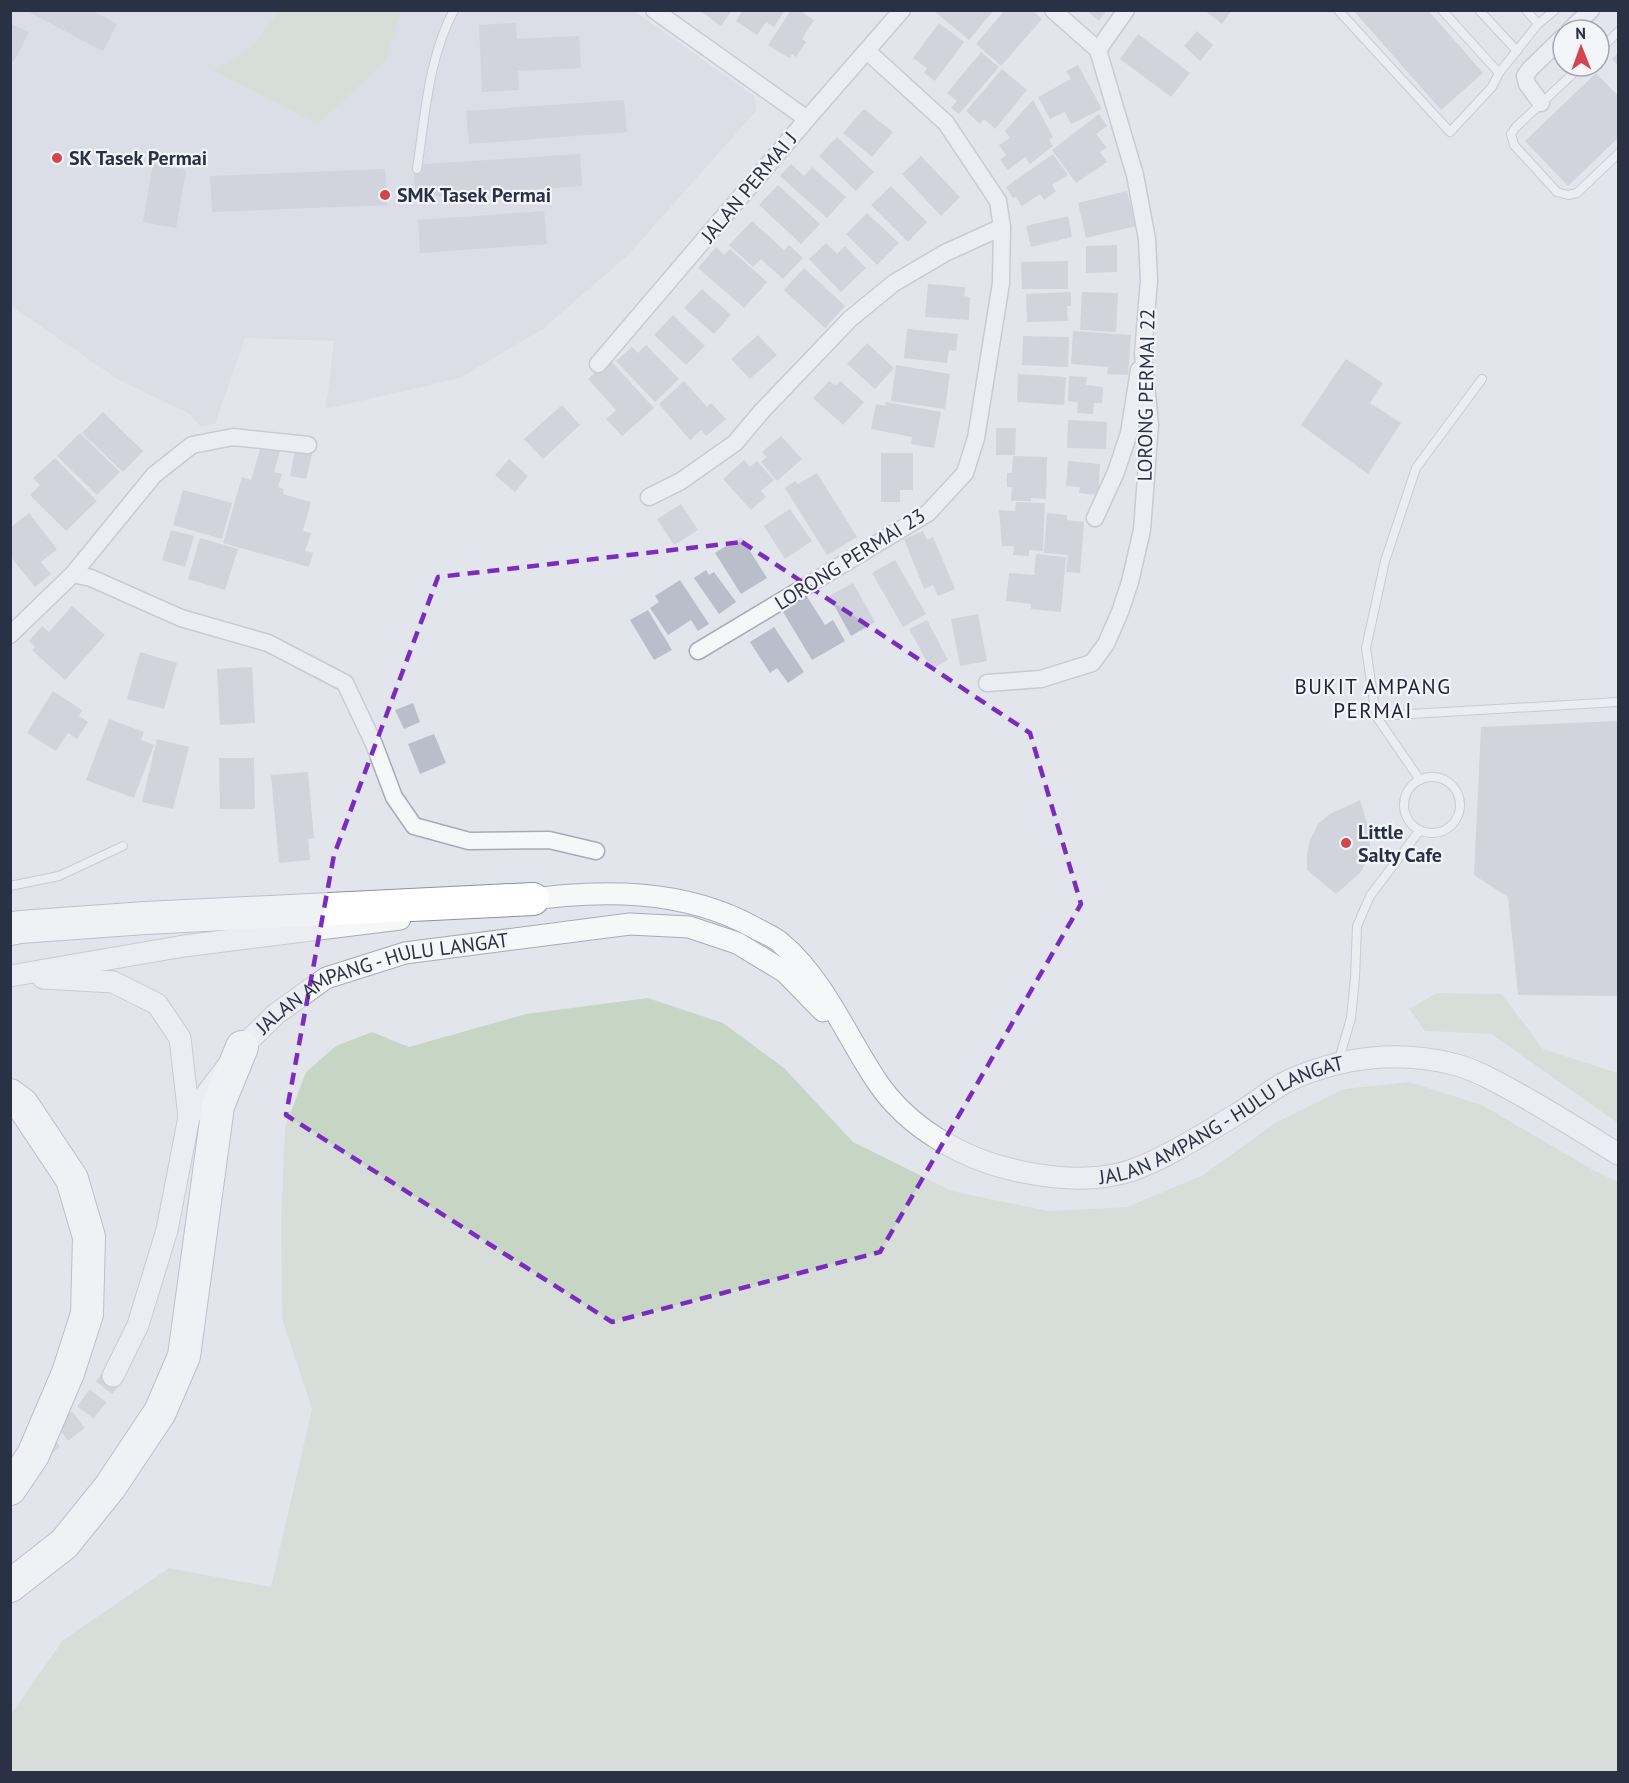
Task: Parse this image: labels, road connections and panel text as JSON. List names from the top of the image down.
{
  "streets": {
    "street": [
      "JALAN PERMAI J",
      "LORONG PERMAI 22",
      "LORONG PERMAI 23",
      "JALAN AMPANG - HULU LANGAT"
    ]
  },
  "crossings": [
    ["JALAN PERMAI J", "LORONG PERMAI 23"]
  ],
  "districts": ["BUKIT AMPANG PERMAI"],
  "places": ["SK Tasek Permai", "SMK Tasek Permai", "Little Salty Cafe"],
  "north": "top"
}
